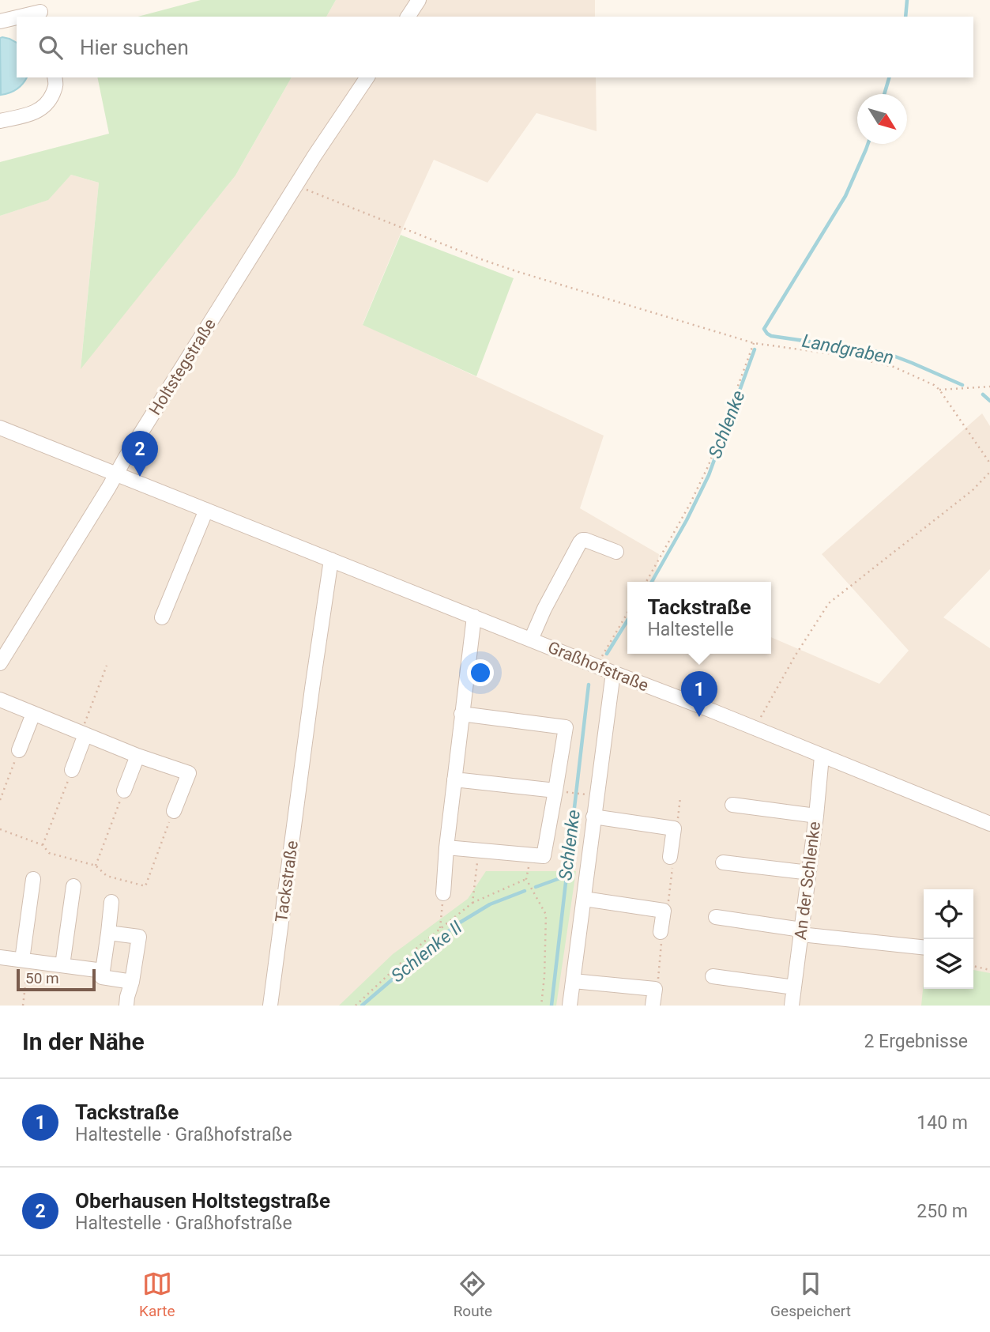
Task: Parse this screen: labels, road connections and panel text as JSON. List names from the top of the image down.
{
  "streets": {
    "street": [
      "Holtstegstraße",
      "Graßhofstraße",
      "An der Schlenke",
      "Tackstraße"
    ]
  },
  "crossings": [
    ["Holtstegstraße", "Graßhofstraße"],
    ["Graßhofstraße", "An der Schlenke"],
    ["Graßhofstraße", "Tackstraße"]
  ],
  "water": ["Landgraben", "Schlenke", "Schlenke II"],
  "scale_bar": "50 m",
  "north": "bottom right",
  "page": {
    "search": "Hier suchen",
    "pins": ["2", "1"],
    "popup": ["Tackstraße", "Haltestelle"],
    "scale": "50 m",
    "heading": ["In der Nähe", "2 Ergebnisse"],
    "list": [
      {
        "mark": "1",
        "name": "Tackstraße",
        "note": "Haltestelle · Graßhofstraße",
        "value": "140 m"
      },
      {
        "mark": "2",
        "name": "Oberhausen Holtstegstraße",
        "note": "Haltestelle · Graßhofstraße",
        "value": "250 m"
      }
    ],
    "nav": ["Karte", "Route", "Gespeichert"]
  }
}
